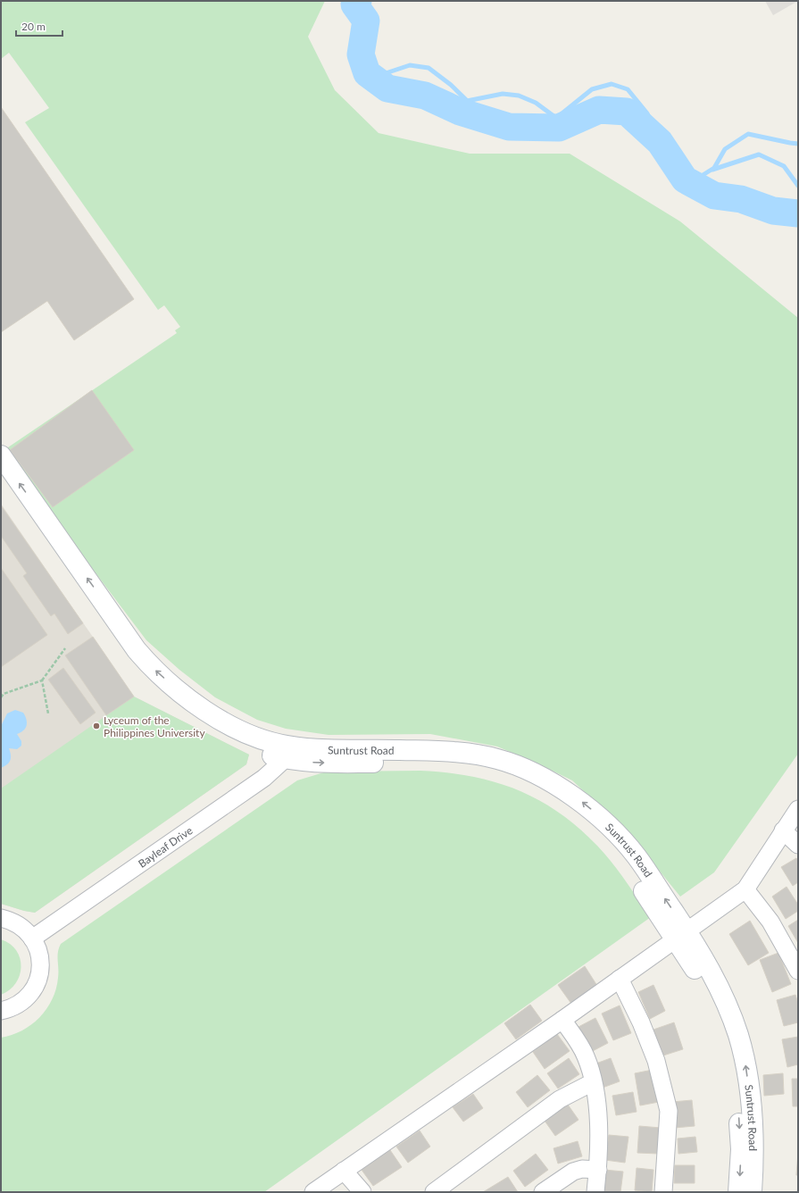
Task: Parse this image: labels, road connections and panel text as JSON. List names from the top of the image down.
{
  "streets": {
    "street": ["Suntrust Road", "Bayleaf Drive"]
  },
  "crossings": [
    ["Suntrust Road", "Bayleaf Drive"]
  ],
  "places": ["Lyceum of the Philippines University"],
  "scale_bar": "20 m"
}
